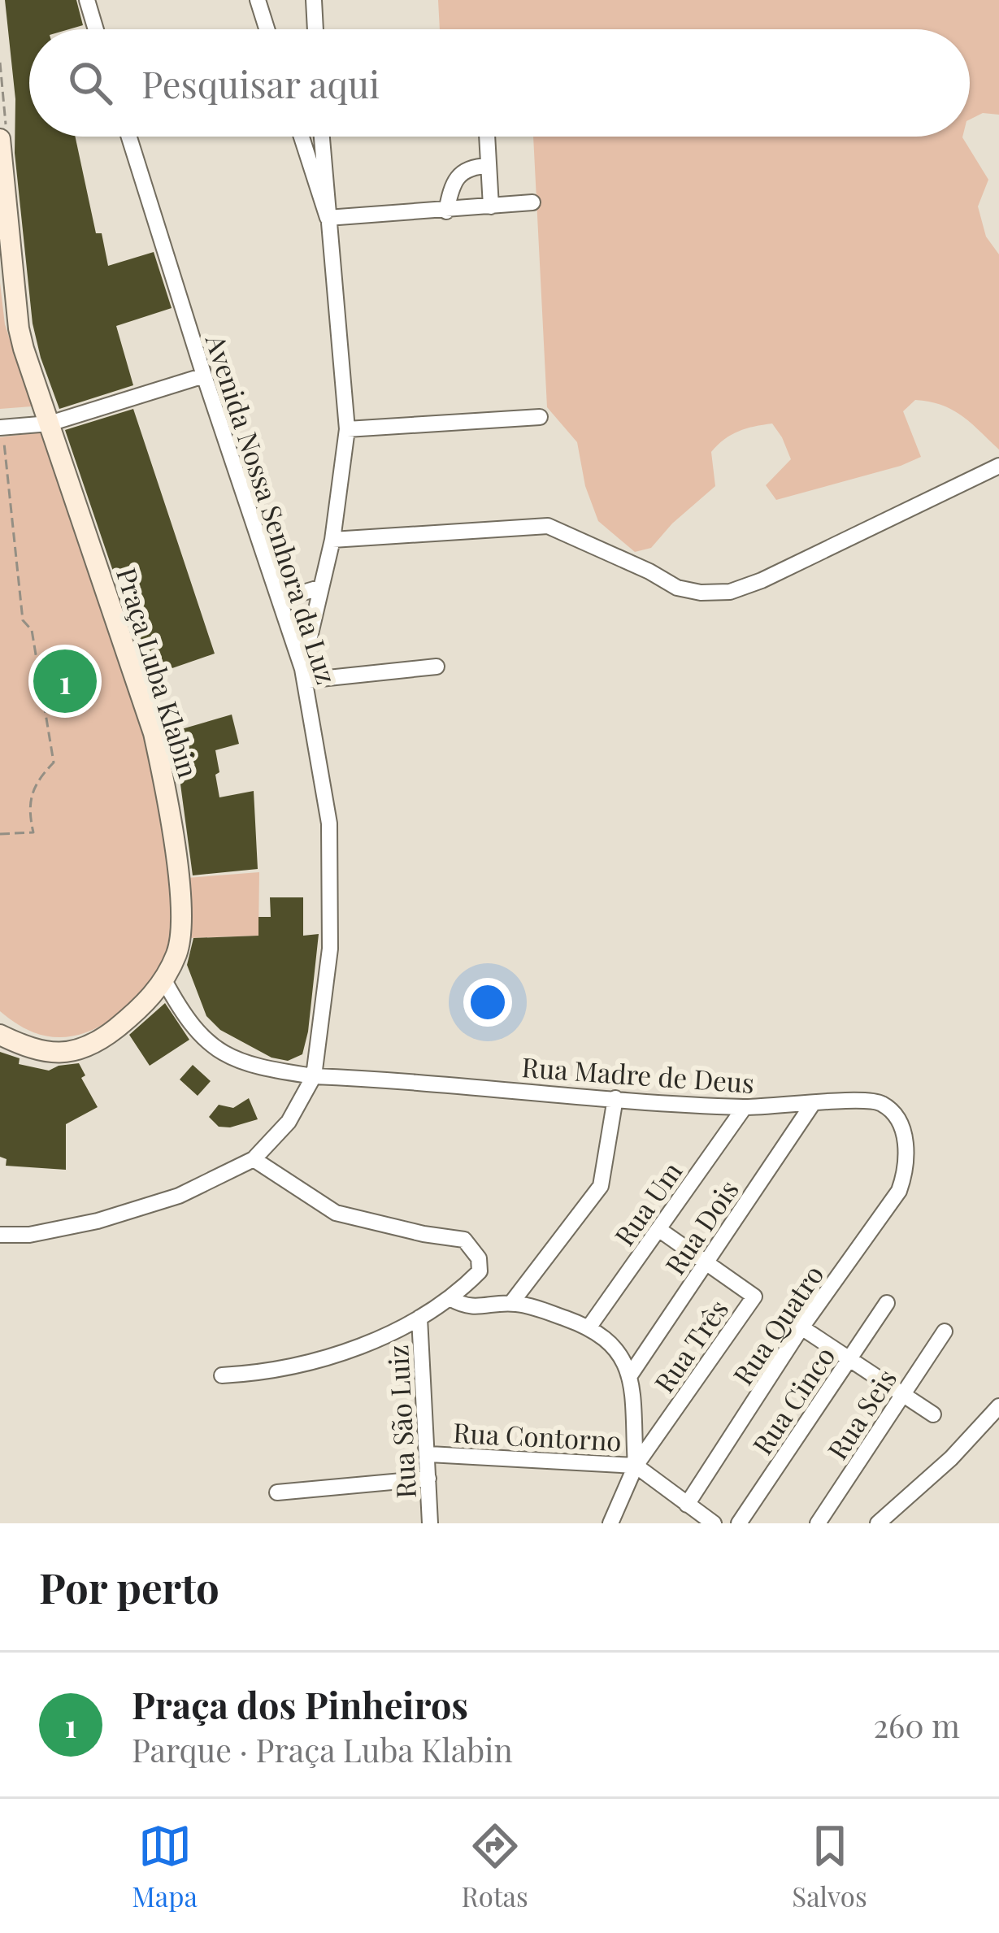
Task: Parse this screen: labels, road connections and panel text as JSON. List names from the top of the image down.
{
  "streets": {
    "main road": ["Praça Luba Klabin"],
    "street": [
      "Avenida Nossa Senhora da Luz",
      "Rua Madre de Deus",
      "Rua Um",
      "Rua Dois",
      "Rua Quatro",
      "Rua Três",
      "Rua Cinco",
      "Rua Seis",
      "Rua São Luiz",
      "Rua Contorno"
    ]
  },
  "crossings": [
    ["Avenida Nossa Senhora da Luz", "Rua Madre de Deus"],
    ["Praça Luba Klabin", "Rua Madre de Deus"],
    ["Rua Madre de Deus", "Rua Um"],
    ["Rua Madre de Deus", "Rua Dois"],
    ["Rua Madre de Deus", "Rua Quatro"],
    ["Rua Dois", "Rua Três"],
    ["Rua Dois", "Rua Contorno"],
    ["Rua Três", "Rua Contorno"],
    ["Rua São Luiz", "Rua Contorno"]
  ],
  "page": {
    "search": "Pesquisar aqui",
    "pins": "1",
    "heading": "Por perto",
    "list": [
      {
        "mark": "1",
        "name": "Praça dos Pinheiros",
        "note": "Parque · Praça Luba Klabin",
        "value": "260 m"
      }
    ],
    "nav": ["Mapa", "Rotas", "Salvos"]
  }
}
